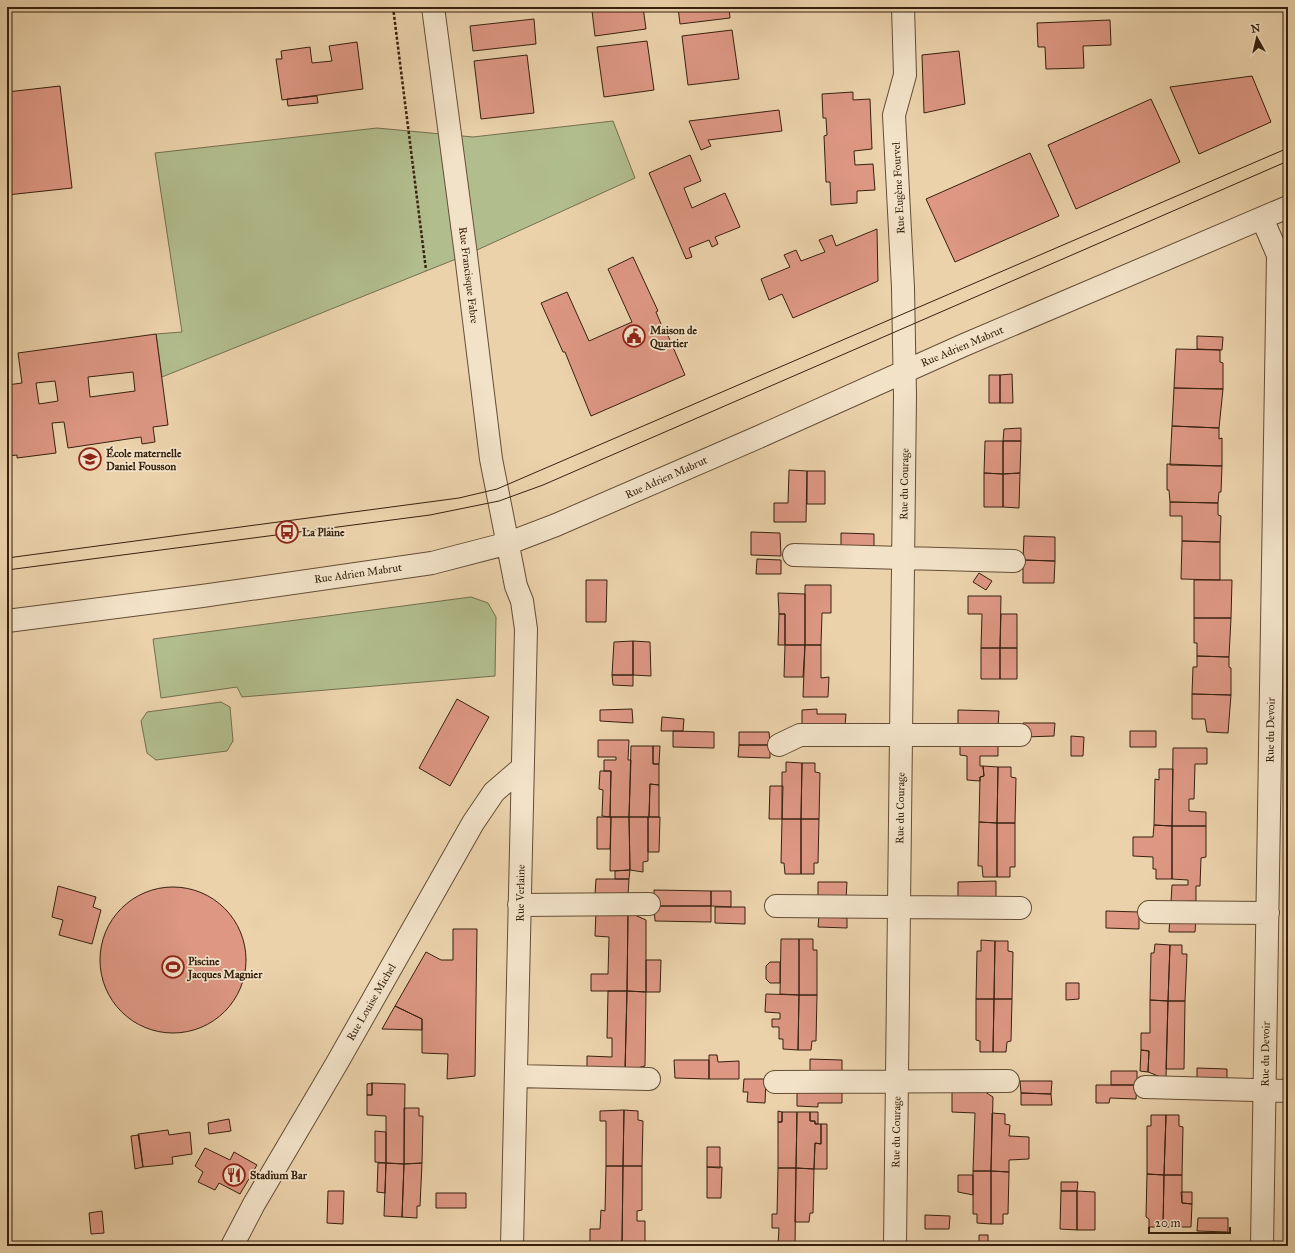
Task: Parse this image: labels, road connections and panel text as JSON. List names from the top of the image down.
{
  "streets": {
    "street": [
      "Rue Eugène Fourvel",
      "Rue Francisque Fabre",
      "Rue Adrien Mabrut",
      "Rue du Courage",
      "Rue du Devoir",
      "Rue Verlaine",
      "Rue Louise Michel"
    ]
  },
  "crossings": [
    ["Rue Eugène Fourvel", "Rue Adrien Mabrut"],
    ["Rue Eugène Fourvel", "Rue du Courage"],
    ["Rue Francisque Fabre", "Rue Adrien Mabrut"],
    ["Rue Francisque Fabre", "Rue Verlaine"],
    ["Rue Adrien Mabrut", "Rue du Courage"],
    ["Rue Adrien Mabrut", "Rue du Devoir"],
    ["Rue Adrien Mabrut", "Rue Verlaine"],
    ["Rue Verlaine", "Rue Louise Michel"]
  ],
  "places": {
    "public building": ["Maison de Quartier"],
    "school or university": ["École maternelle Daniel Fousson"],
    "bus stop": ["La Plaine"],
    "sports": ["Piscine Jacques Magnier"],
    "restaurant": ["Stadium Bar"]
  },
  "scale_bar": "20 m",
  "north": "top"
}
